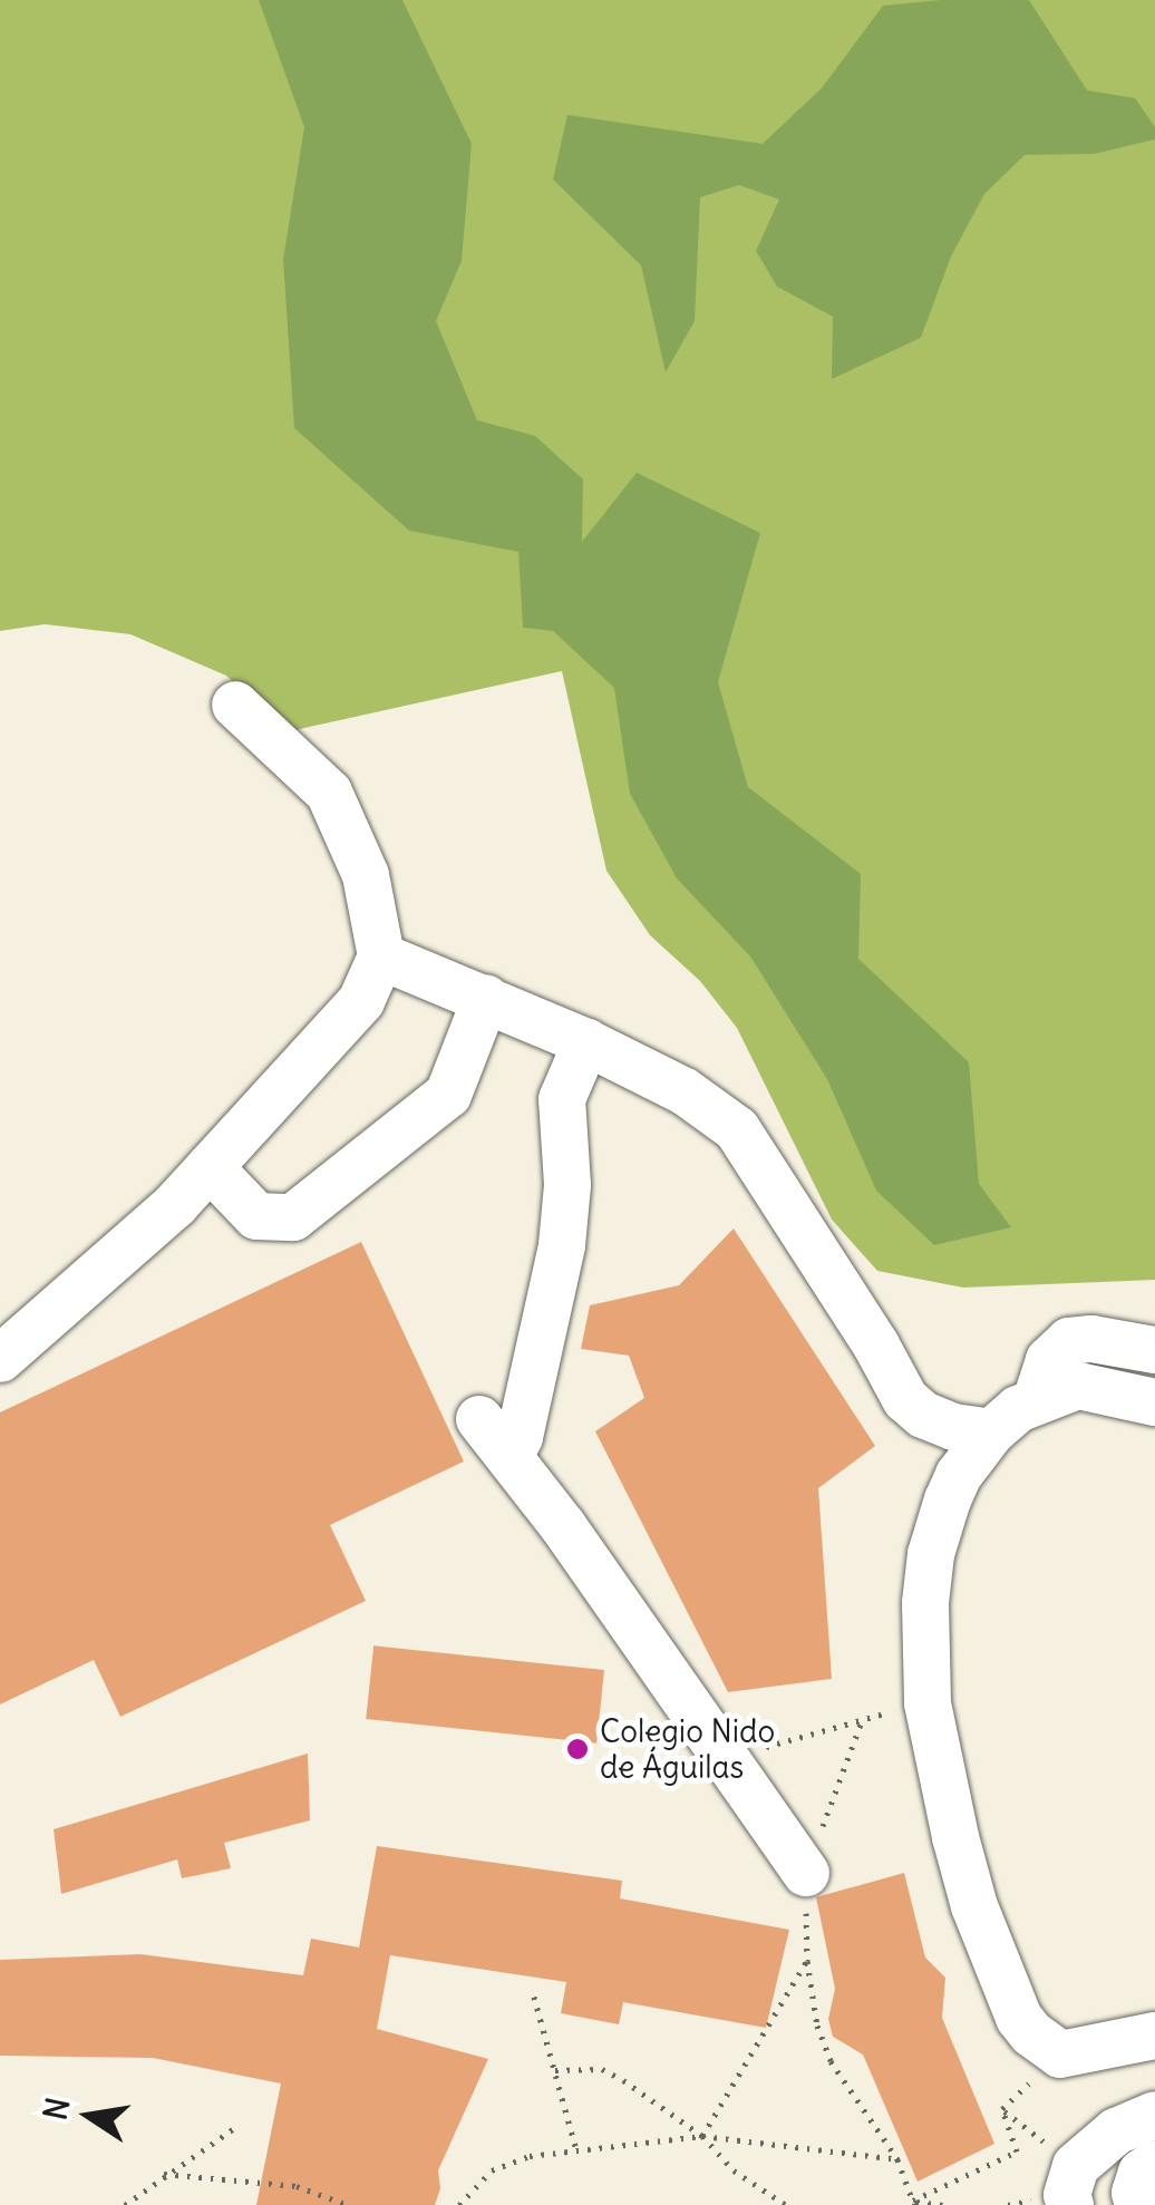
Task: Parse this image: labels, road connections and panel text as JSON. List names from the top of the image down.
{
  "places": ["Colegio Nido de Águilas"],
  "north": "left"
}
